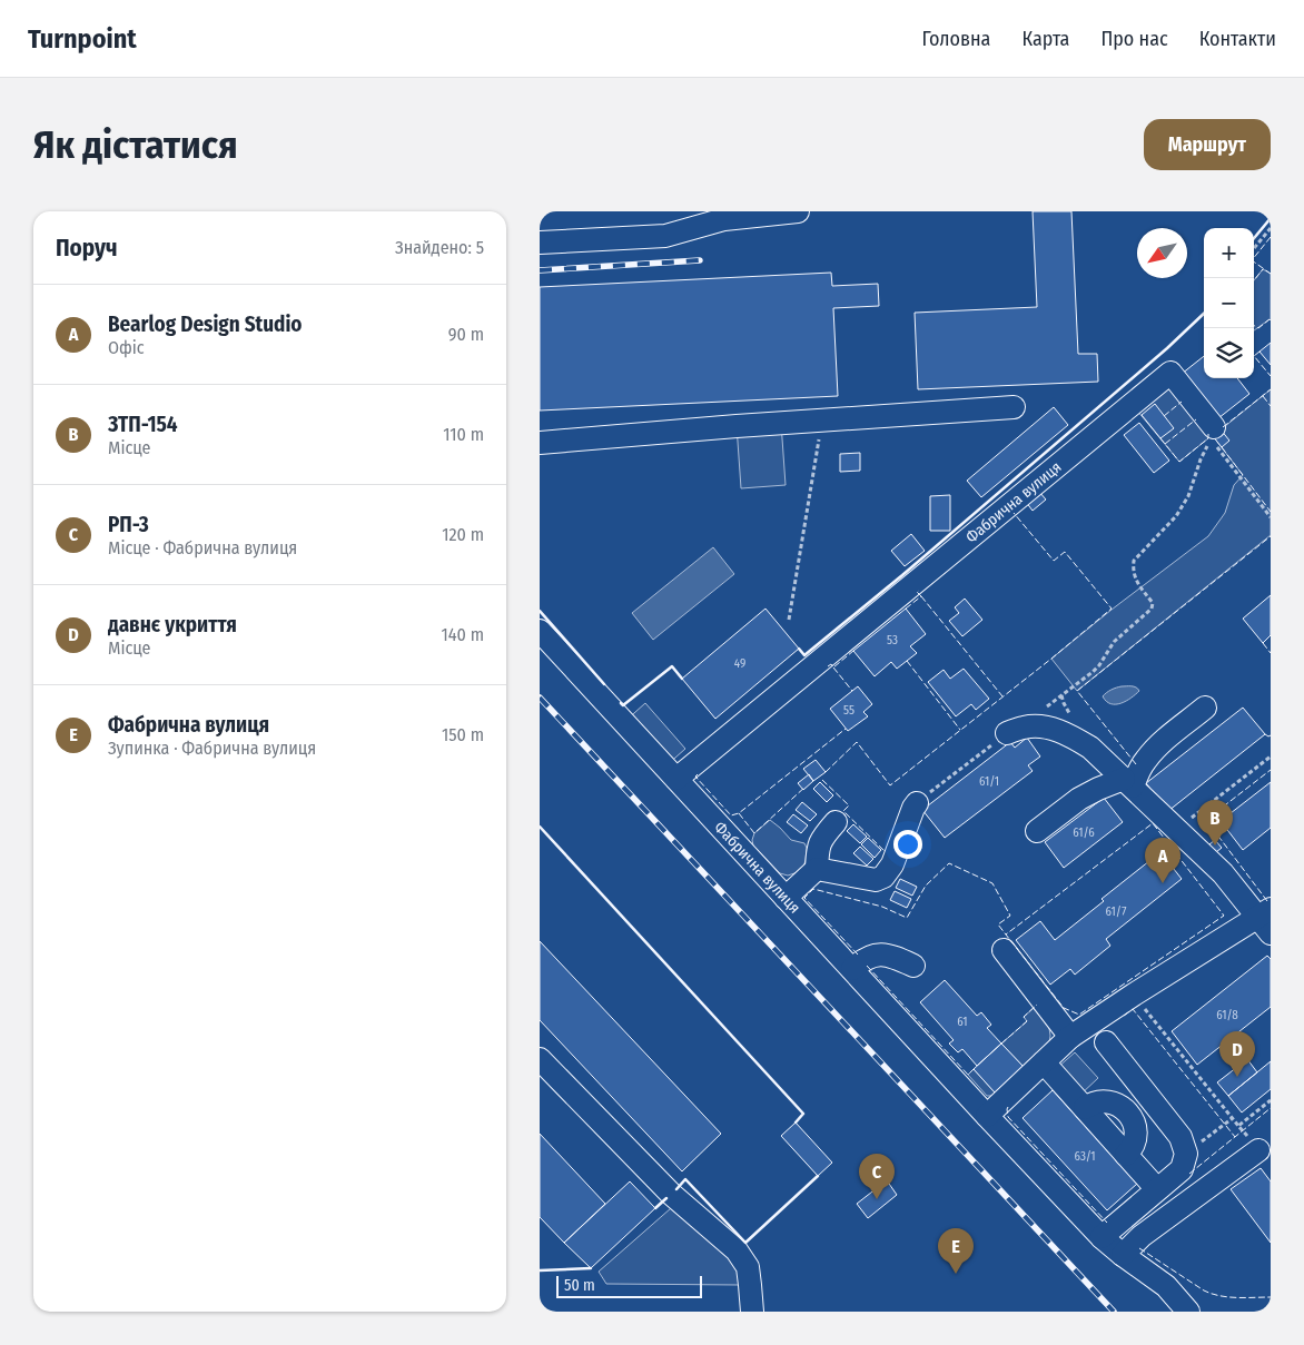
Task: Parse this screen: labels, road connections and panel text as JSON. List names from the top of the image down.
{
  "streets": {
    "street": ["Фабрична вулиця"]
  },
  "house_numbers": [
    "53",
    "49",
    "55",
    "61/1",
    "61/6",
    "61/7",
    "61/8",
    "61",
    "63/1"
  ],
  "scale_bar": "50 m",
  "north": "bottom left",
  "page": {
    "header": "Turnpoint",
    "nav": [
      "Головна",
      "Карта",
      "Про нас",
      "Контакти"
    ],
    "buttons": "Маршрут",
    "title": "Як дістатися",
    "heading": ["Поруч", "Знайдено: 5"],
    "map_buttons": ["+", "−"],
    "list": [
      {
        "mark": "A",
        "name": "Bearlog Design Studio",
        "note": "Офіс",
        "value": "90 m"
      },
      {
        "mark": "B",
        "name": "ЗТП-154",
        "note": "Місце",
        "value": "110 m"
      },
      {
        "mark": "C",
        "name": "РП-3",
        "note": "Місце · Фабрична вулиця",
        "value": "120 m"
      },
      {
        "mark": "D",
        "name": "давнє укриття",
        "note": "Місце",
        "value": "140 m"
      },
      {
        "mark": "E",
        "name": "Фабрична вулиця",
        "note": "Зупинка · Фабрична вулиця",
        "value": "150 m"
      }
    ],
    "pins": [
      "B",
      "A",
      "D",
      "C",
      "E"
    ],
    "scale": "50 m"
  }
}
